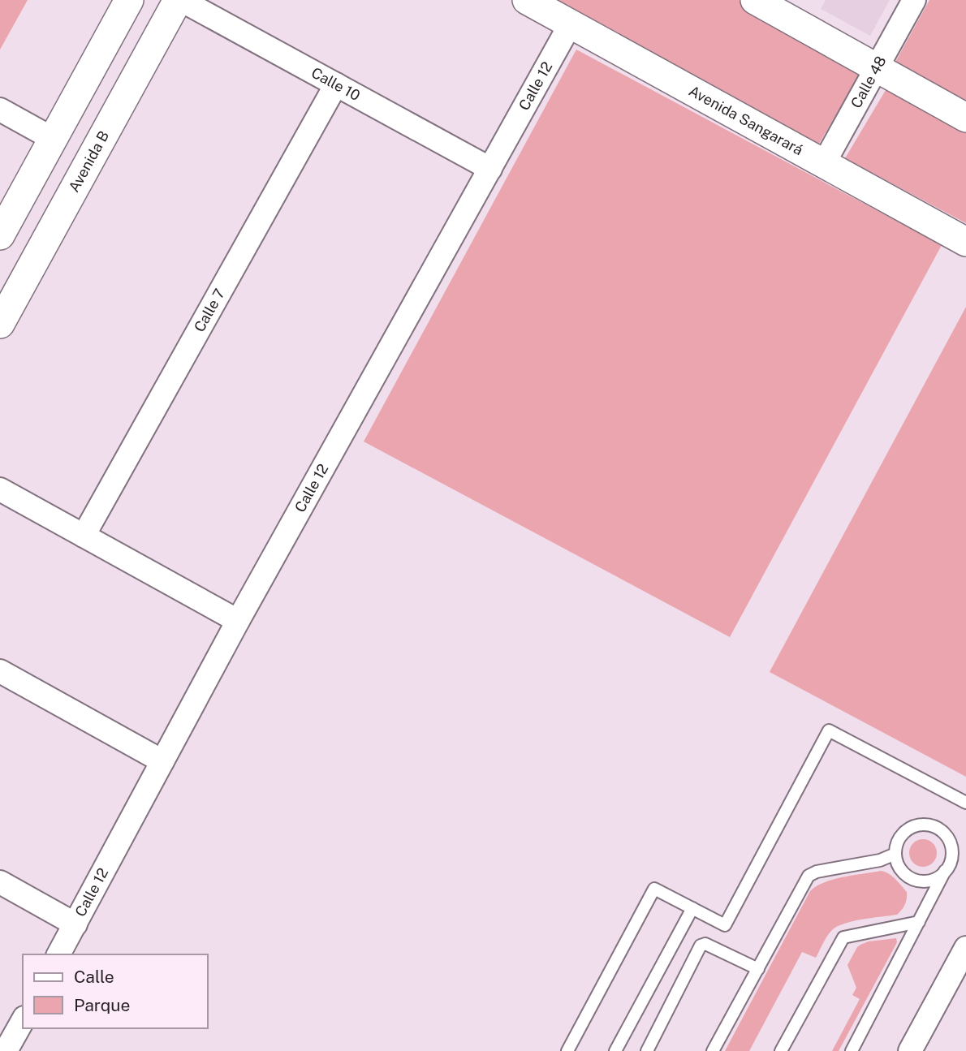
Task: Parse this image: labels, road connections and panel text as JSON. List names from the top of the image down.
{
  "streets": {
    "street": [
      "Calle 48",
      "Calle 10",
      "Calle 12",
      "Avenida Sangarará",
      "Avenida B",
      "Calle 7"
    ]
  },
  "crossings": [
    ["Calle 48", "Avenida Sangarará"],
    ["Calle 10", "Calle 12"],
    ["Calle 10", "Avenida B"],
    ["Calle 10", "Calle 7"],
    ["Calle 12", "Avenida Sangarará"]
  ],
  "legend": ["Calle", "Parque"]
}
